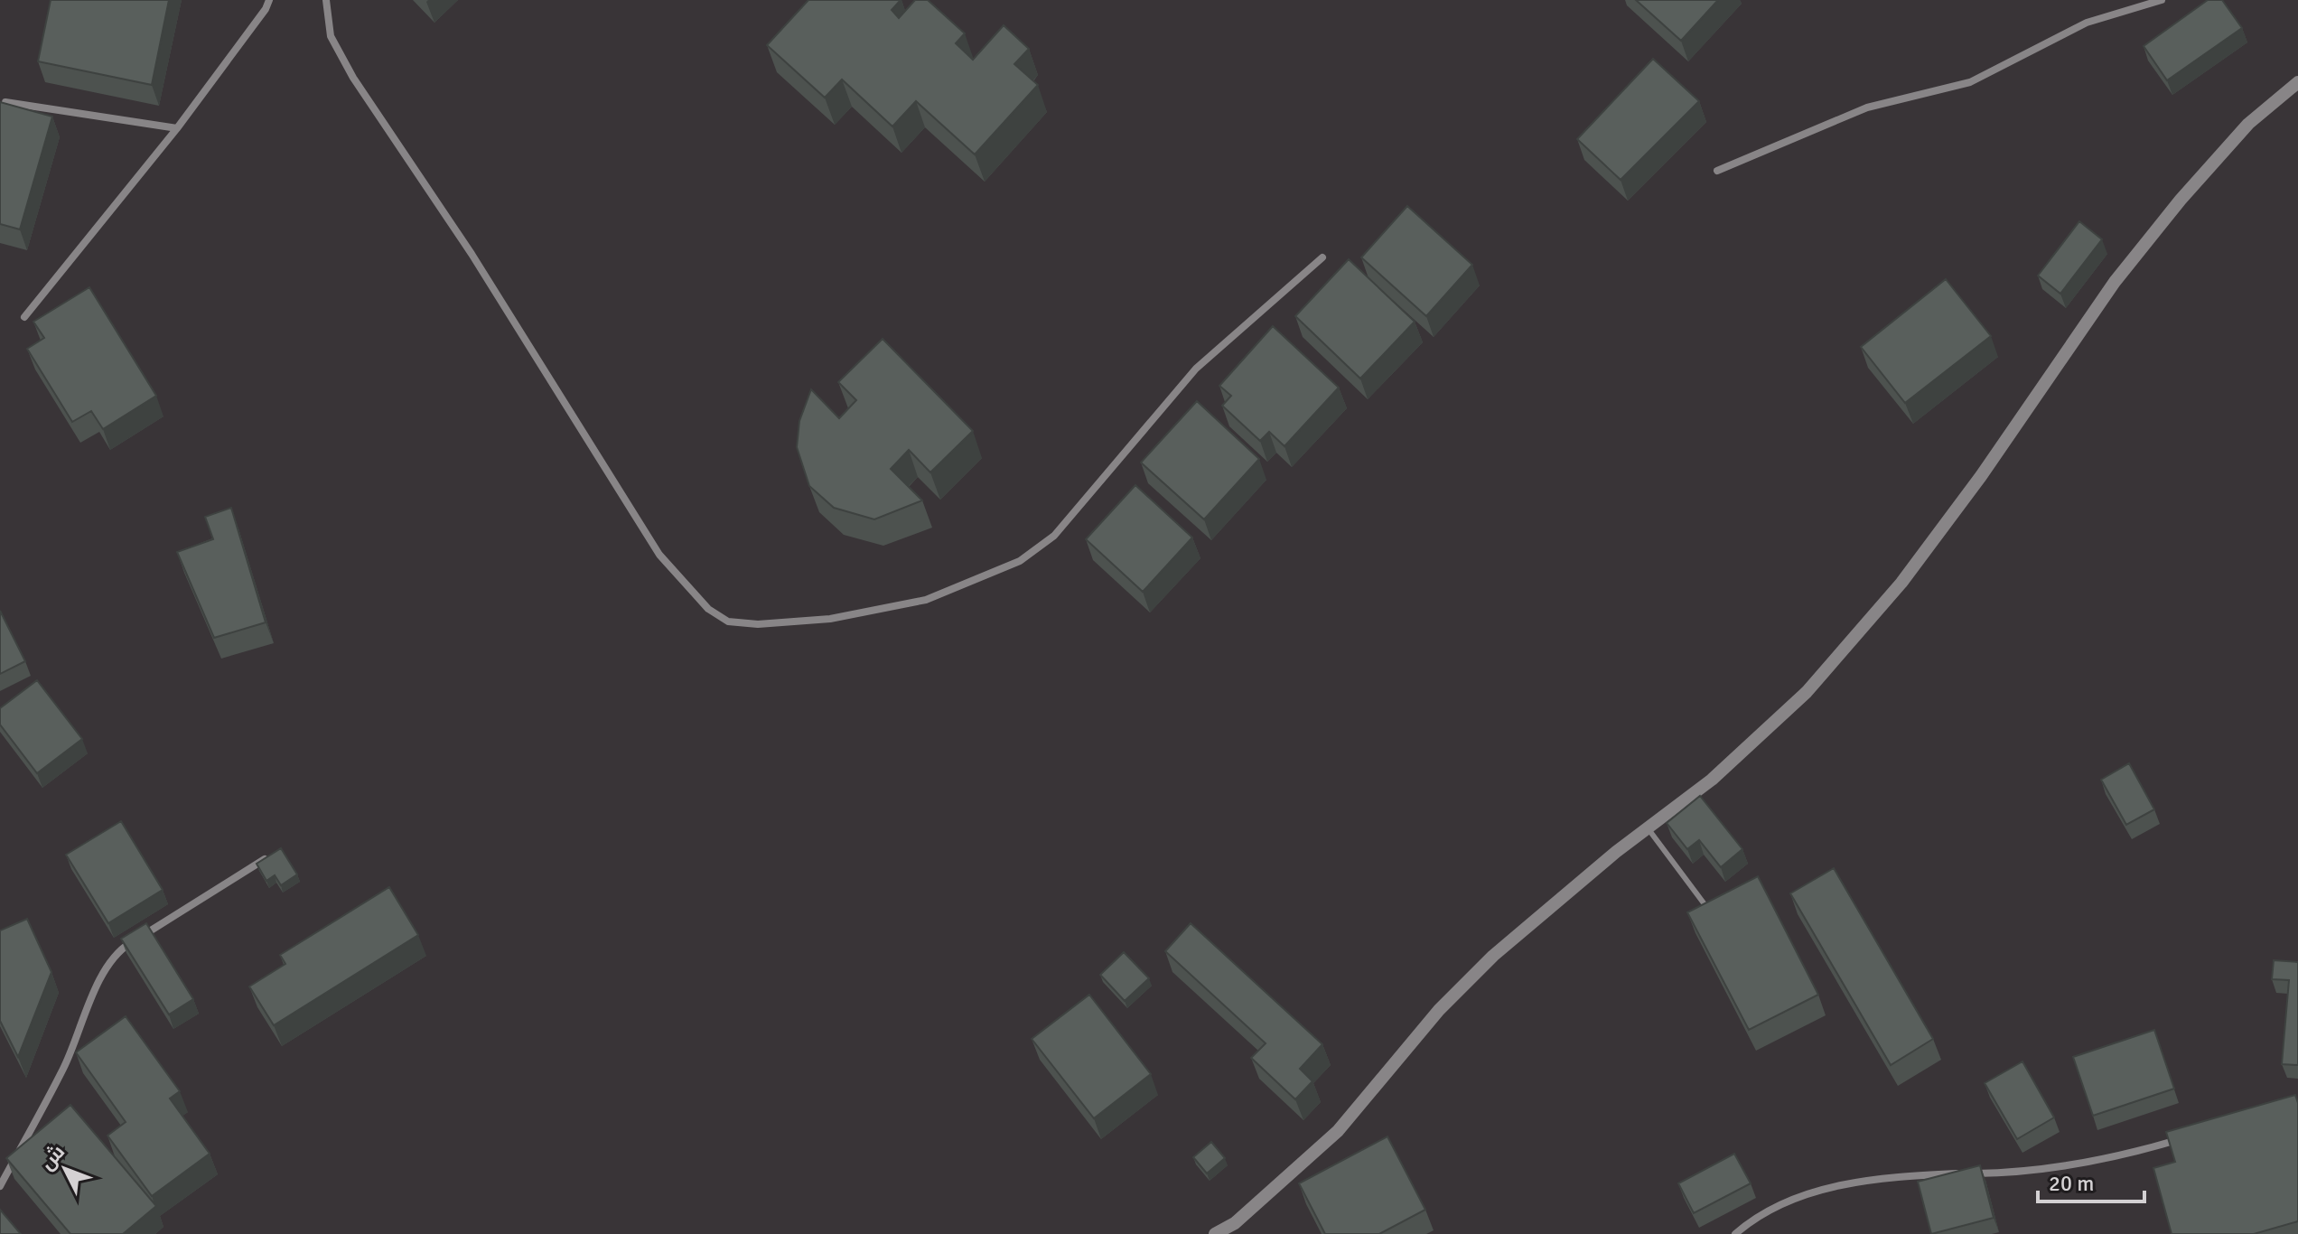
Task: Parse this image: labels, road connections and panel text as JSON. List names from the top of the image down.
{
  "scale_bar": "20 m",
  "north": "top left"
}
